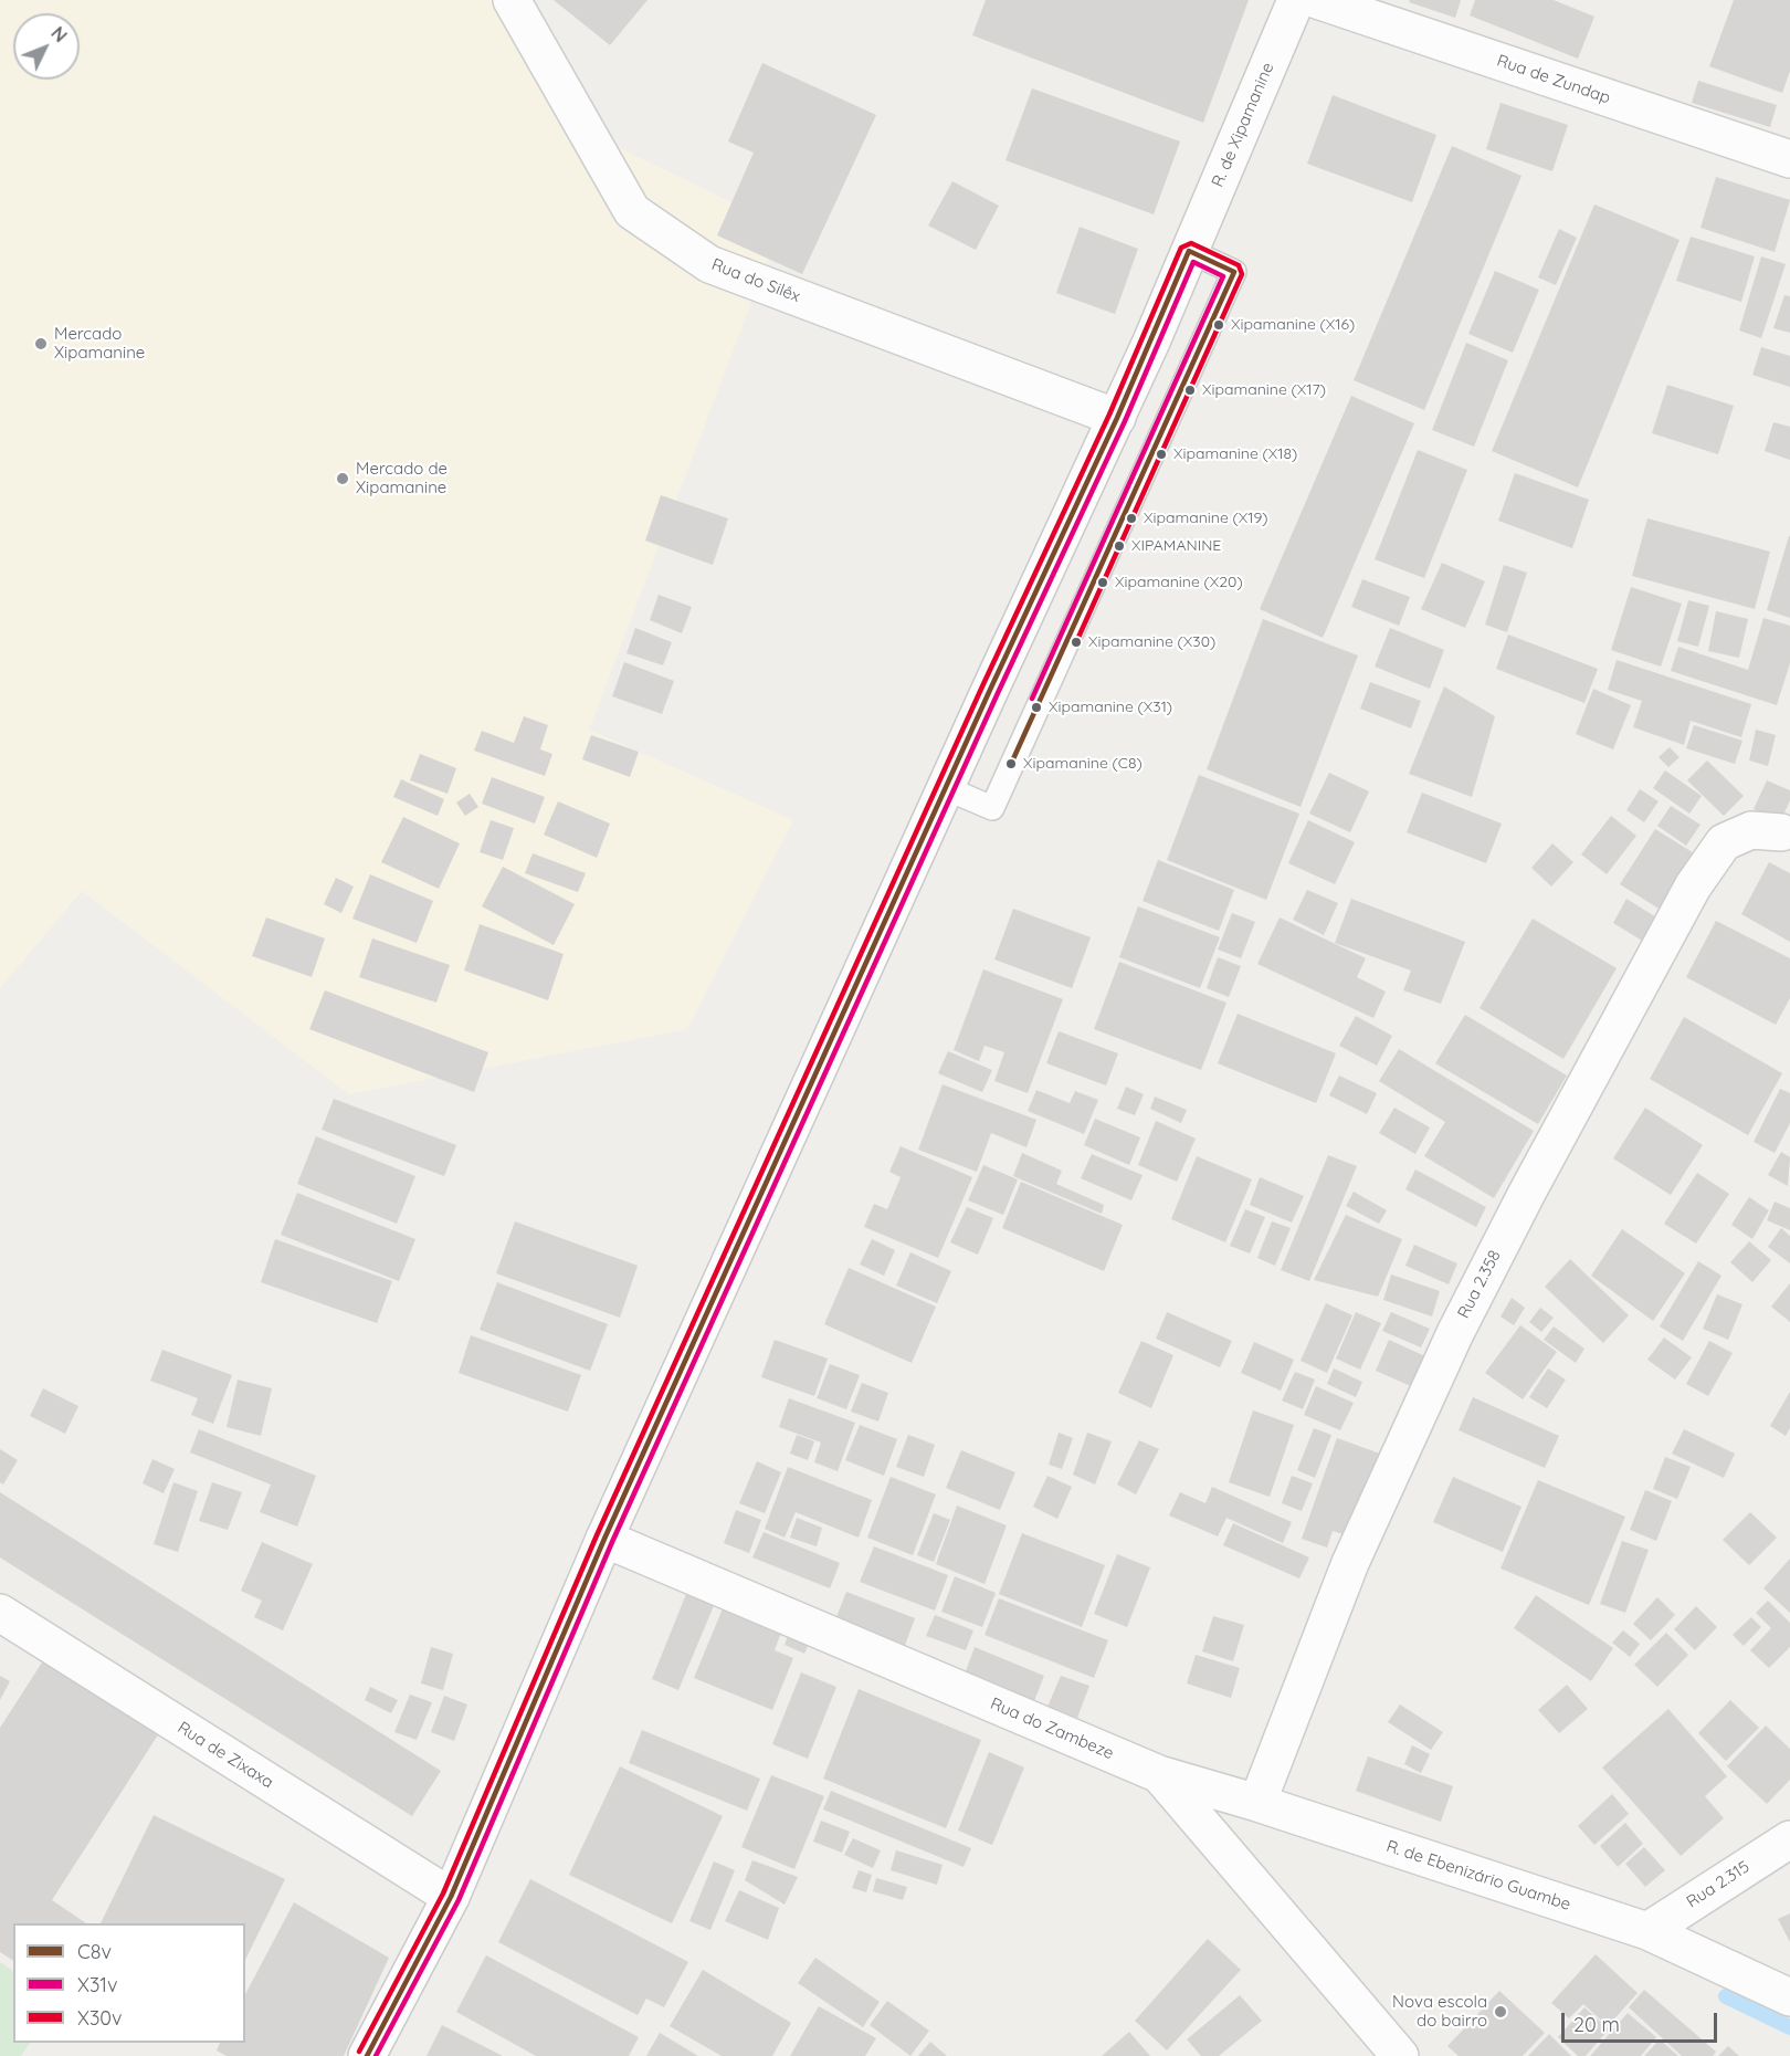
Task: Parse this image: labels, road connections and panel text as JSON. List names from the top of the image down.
{
  "streets": {
    "street": [
      "Rua de Zundap",
      "R. de Xipamanine",
      "Rua do Silêx",
      "Rua 2.358",
      "Rua do Zambeze",
      "Rua de Zixaxa",
      "R. de Ebenizário Guambe",
      "Rua 2.315"
    ]
  },
  "crossings": [
    ["R. de Xipamanine", "Rua do Silêx"],
    ["R. de Xipamanine", "Rua do Zambeze"],
    ["R. de Xipamanine", "Rua de Zixaxa"],
    ["Rua 2.358", "R. de Ebenizário Guambe"],
    ["Rua do Zambeze", "R. de Ebenizário Guambe"],
    ["R. de Ebenizário Guambe", "Rua 2.315"]
  ],
  "places": [
    "Xipamanine (X16)",
    "Mercado Xipamanine",
    "Xipamanine (X17)",
    "Xipamanine (X18)",
    "Mercado de Xipamanine",
    "Xipamanine (X19)",
    "XIPAMANINE",
    "Xipamanine (X20)",
    "Xipamanine (X30)",
    "Xipamanine (X31)",
    "Xipamanine (C8)",
    "Nova escola do bairro"
  ],
  "lines": ["transit line X30v", "transit line C8v", "transit line X31v"],
  "legend": ["C8v", "X31v", "X30v"],
  "scale_bar": "20 m",
  "north": "top right"
}
